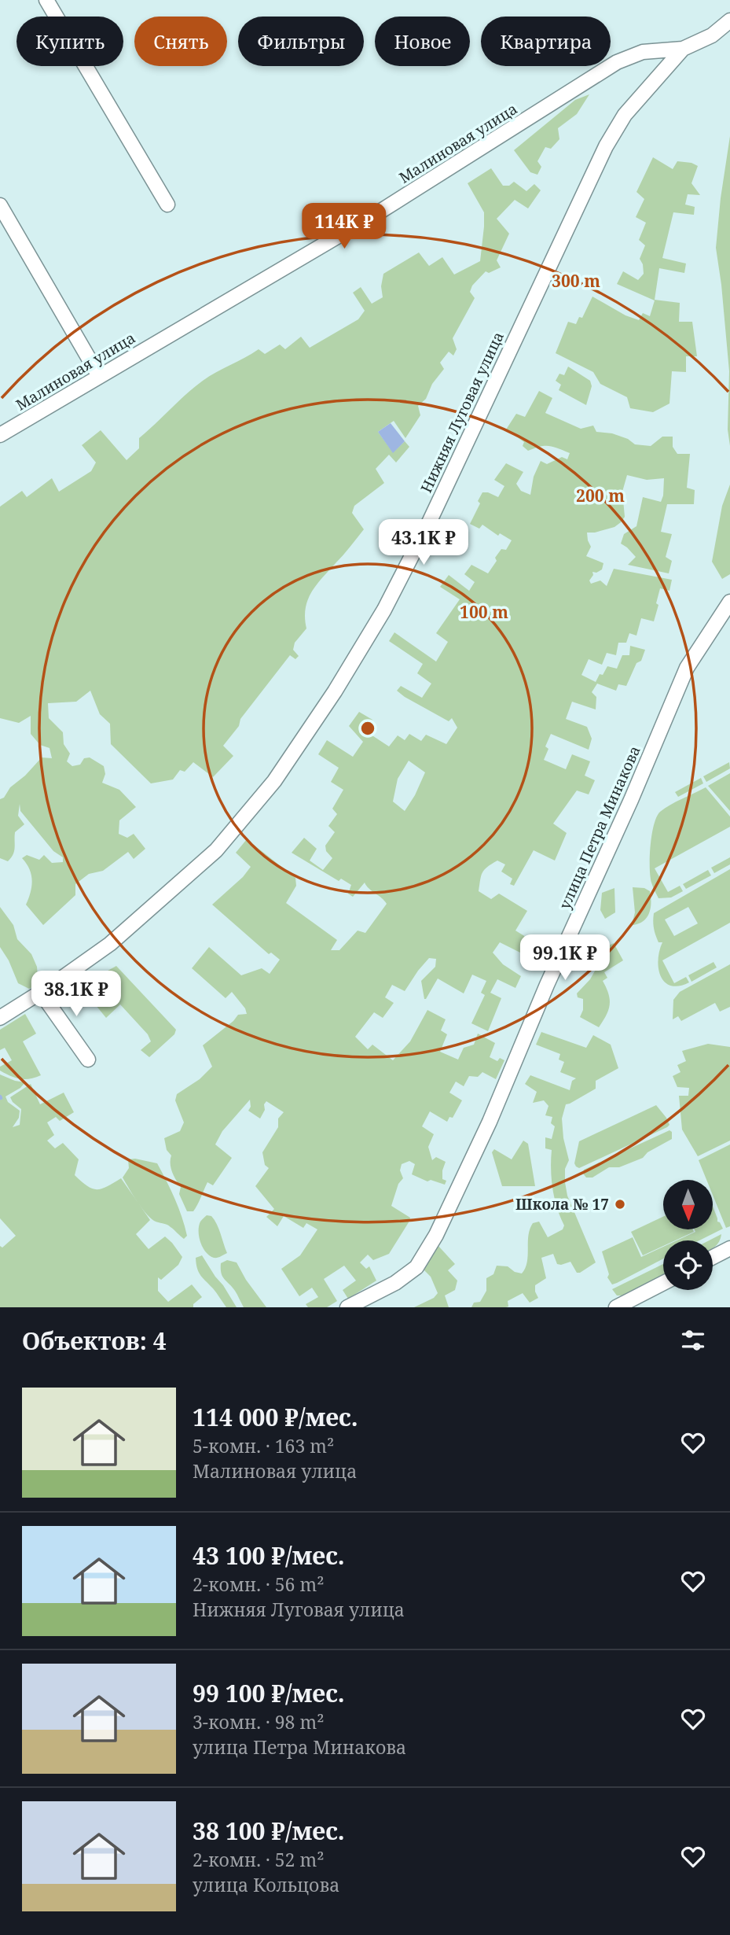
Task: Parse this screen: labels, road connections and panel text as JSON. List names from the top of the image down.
{
  "streets": {
    "street": ["Малиновая улица", "Нижняя Луговая улица", "улица Петра Минакова"]
  },
  "crossings": [
    ["Малиновая улица", "Нижняя Луговая улица"]
  ],
  "places": ["Школа № 17"],
  "north": "bottom",
  "page": {
    "chip": [
      "Купить",
      "Снять",
      "Фильтры",
      "Новое",
      "Квартира"
    ],
    "price": [
      "114K ₽",
      "43.1K ₽",
      "99.1K ₽",
      "38.1K ₽"
    ],
    "heading": "Объектов: 4",
    "list": [
      {
        "name": "114 000 ₽/мес.",
        "note": "5-комн. · 163 m² · Малиновая улица"
      },
      {
        "name": "43 100 ₽/мес.",
        "note": "2-комн. · 56 m² · Нижняя Луговая улица"
      },
      {
        "name": "99 100 ₽/мес.",
        "note": "3-комн. · 98 m² · улица Петра Минакова"
      },
      {
        "name": "38 100 ₽/мес.",
        "note": "2-комн. · 52 m² · улица Кольцова"
      }
    ]
  },
  "rings": ["300 m", "200 m", "100 m"]
}
